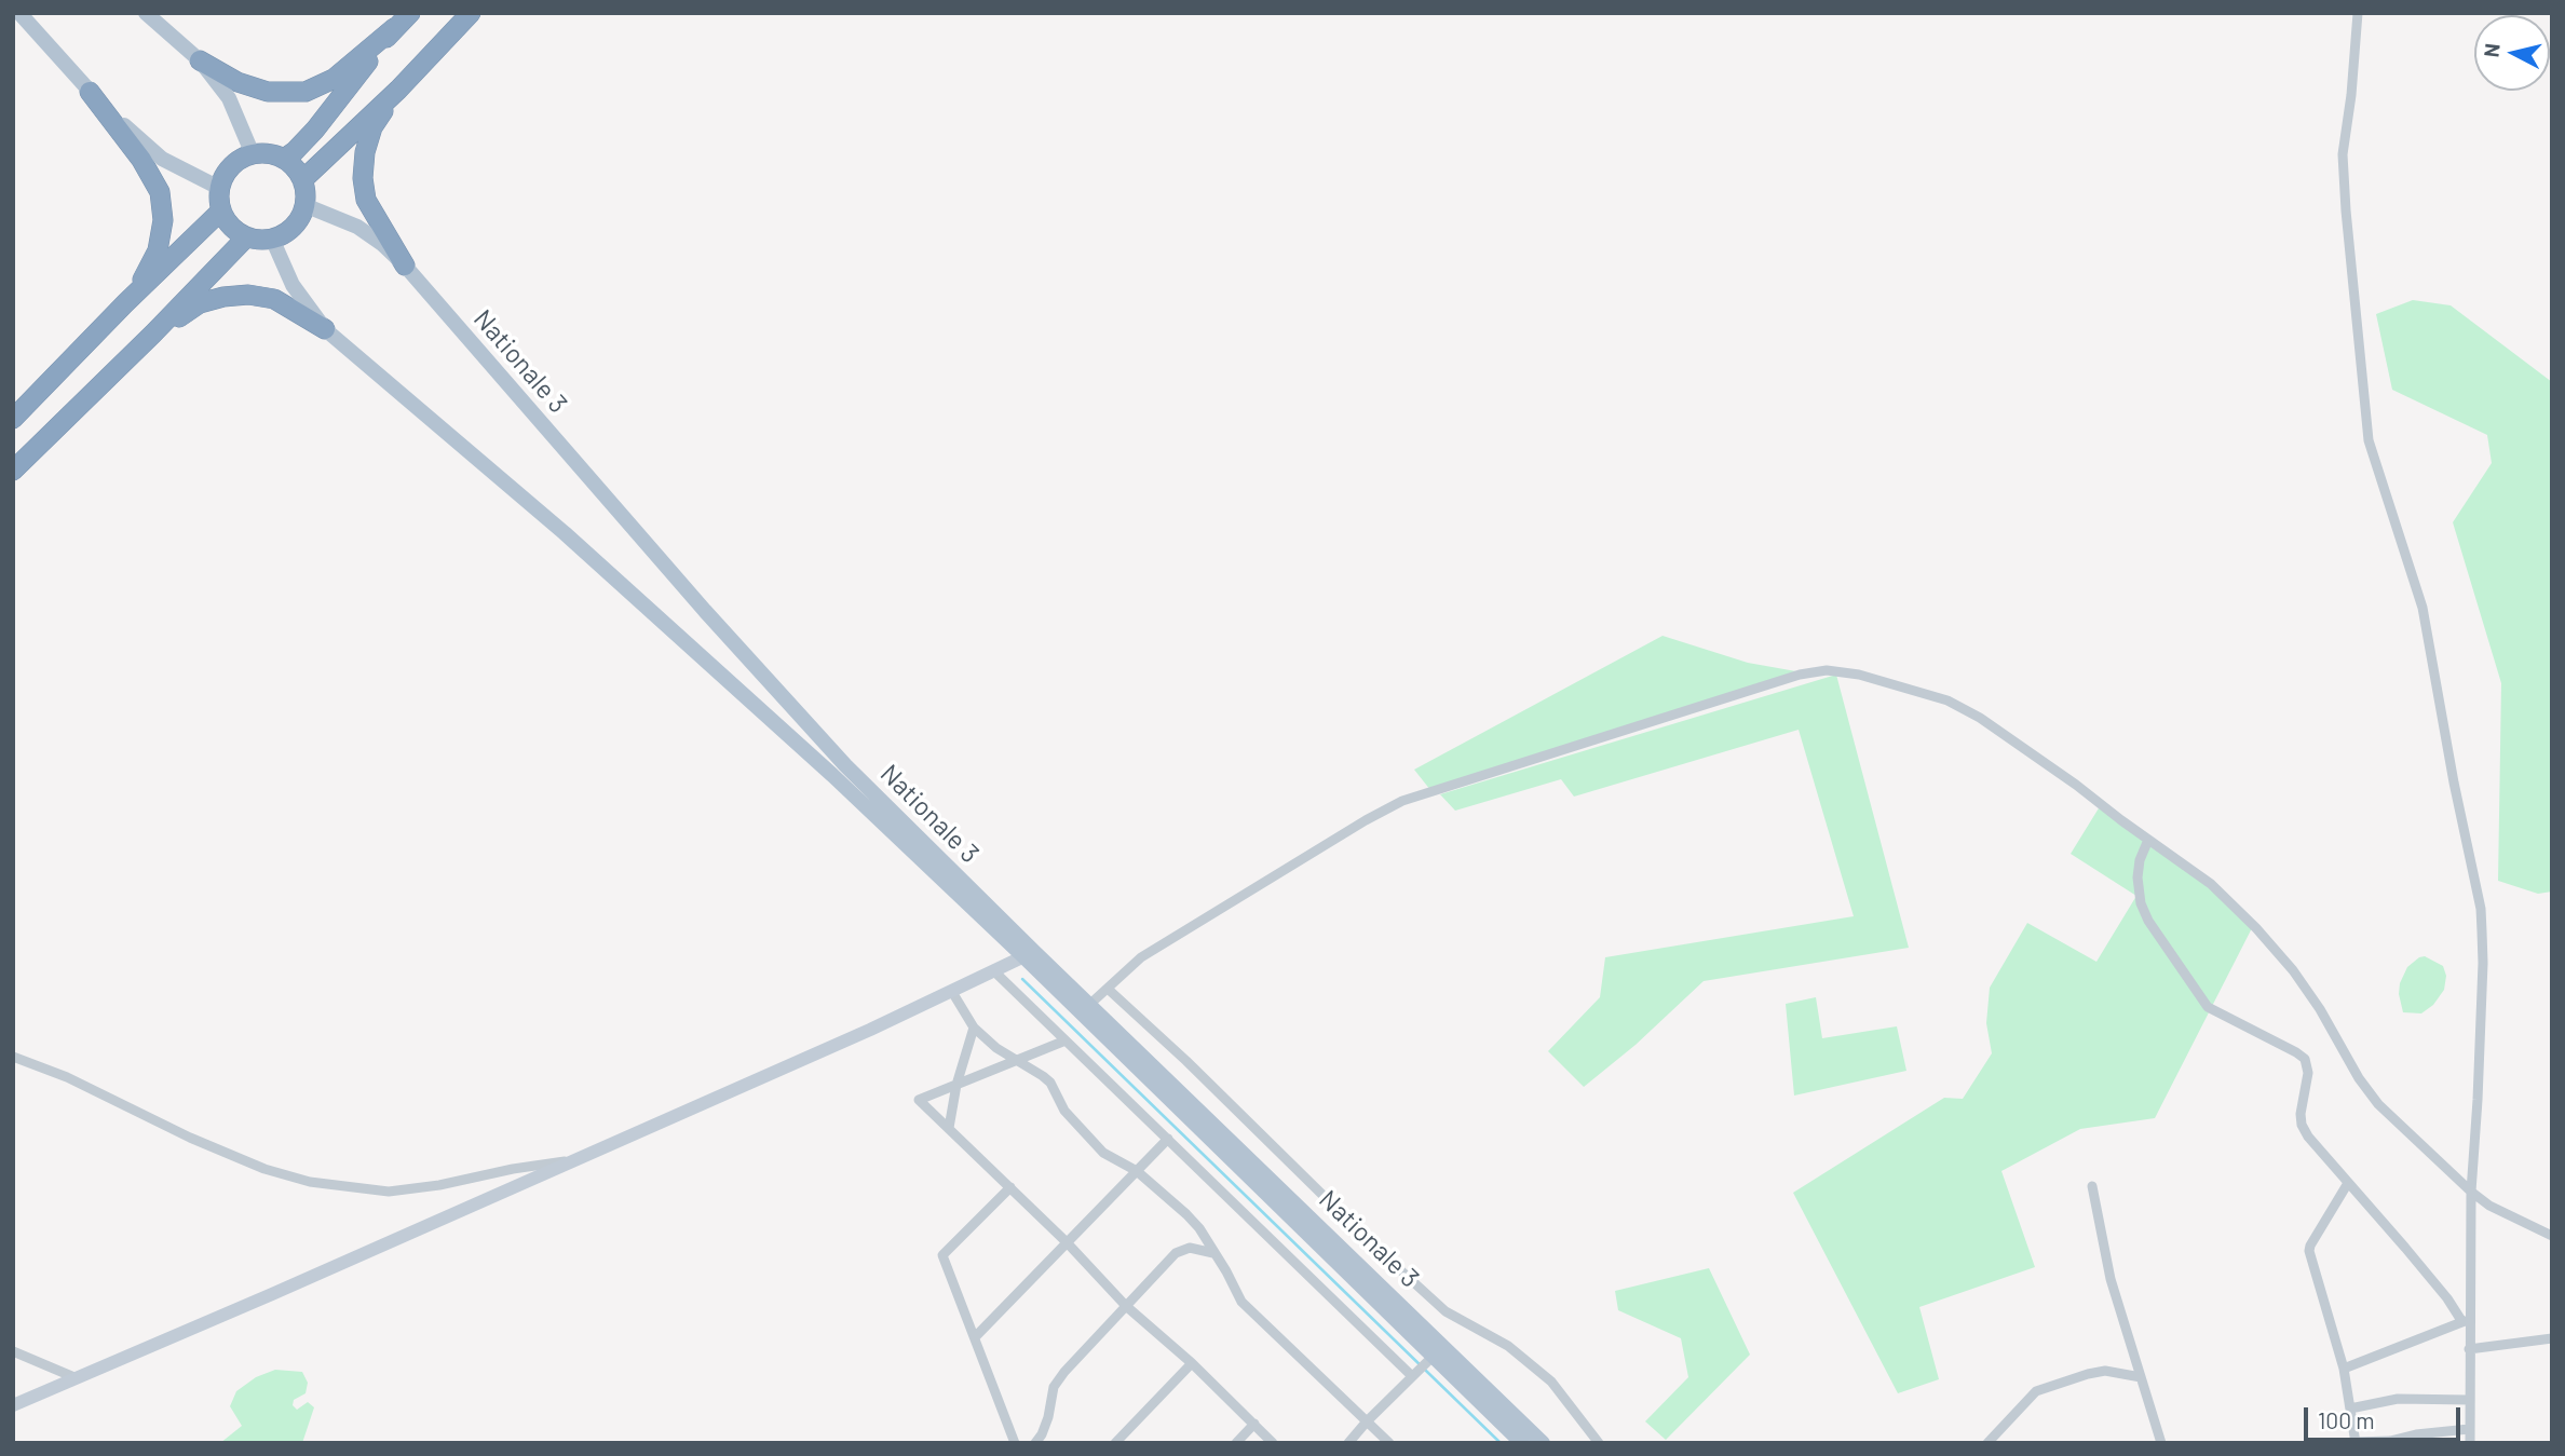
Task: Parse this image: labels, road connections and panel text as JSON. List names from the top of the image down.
{
  "streets": {
    "main road": ["Nationale 3"]
  },
  "scale_bar": "100 m",
  "north": "left"
}
